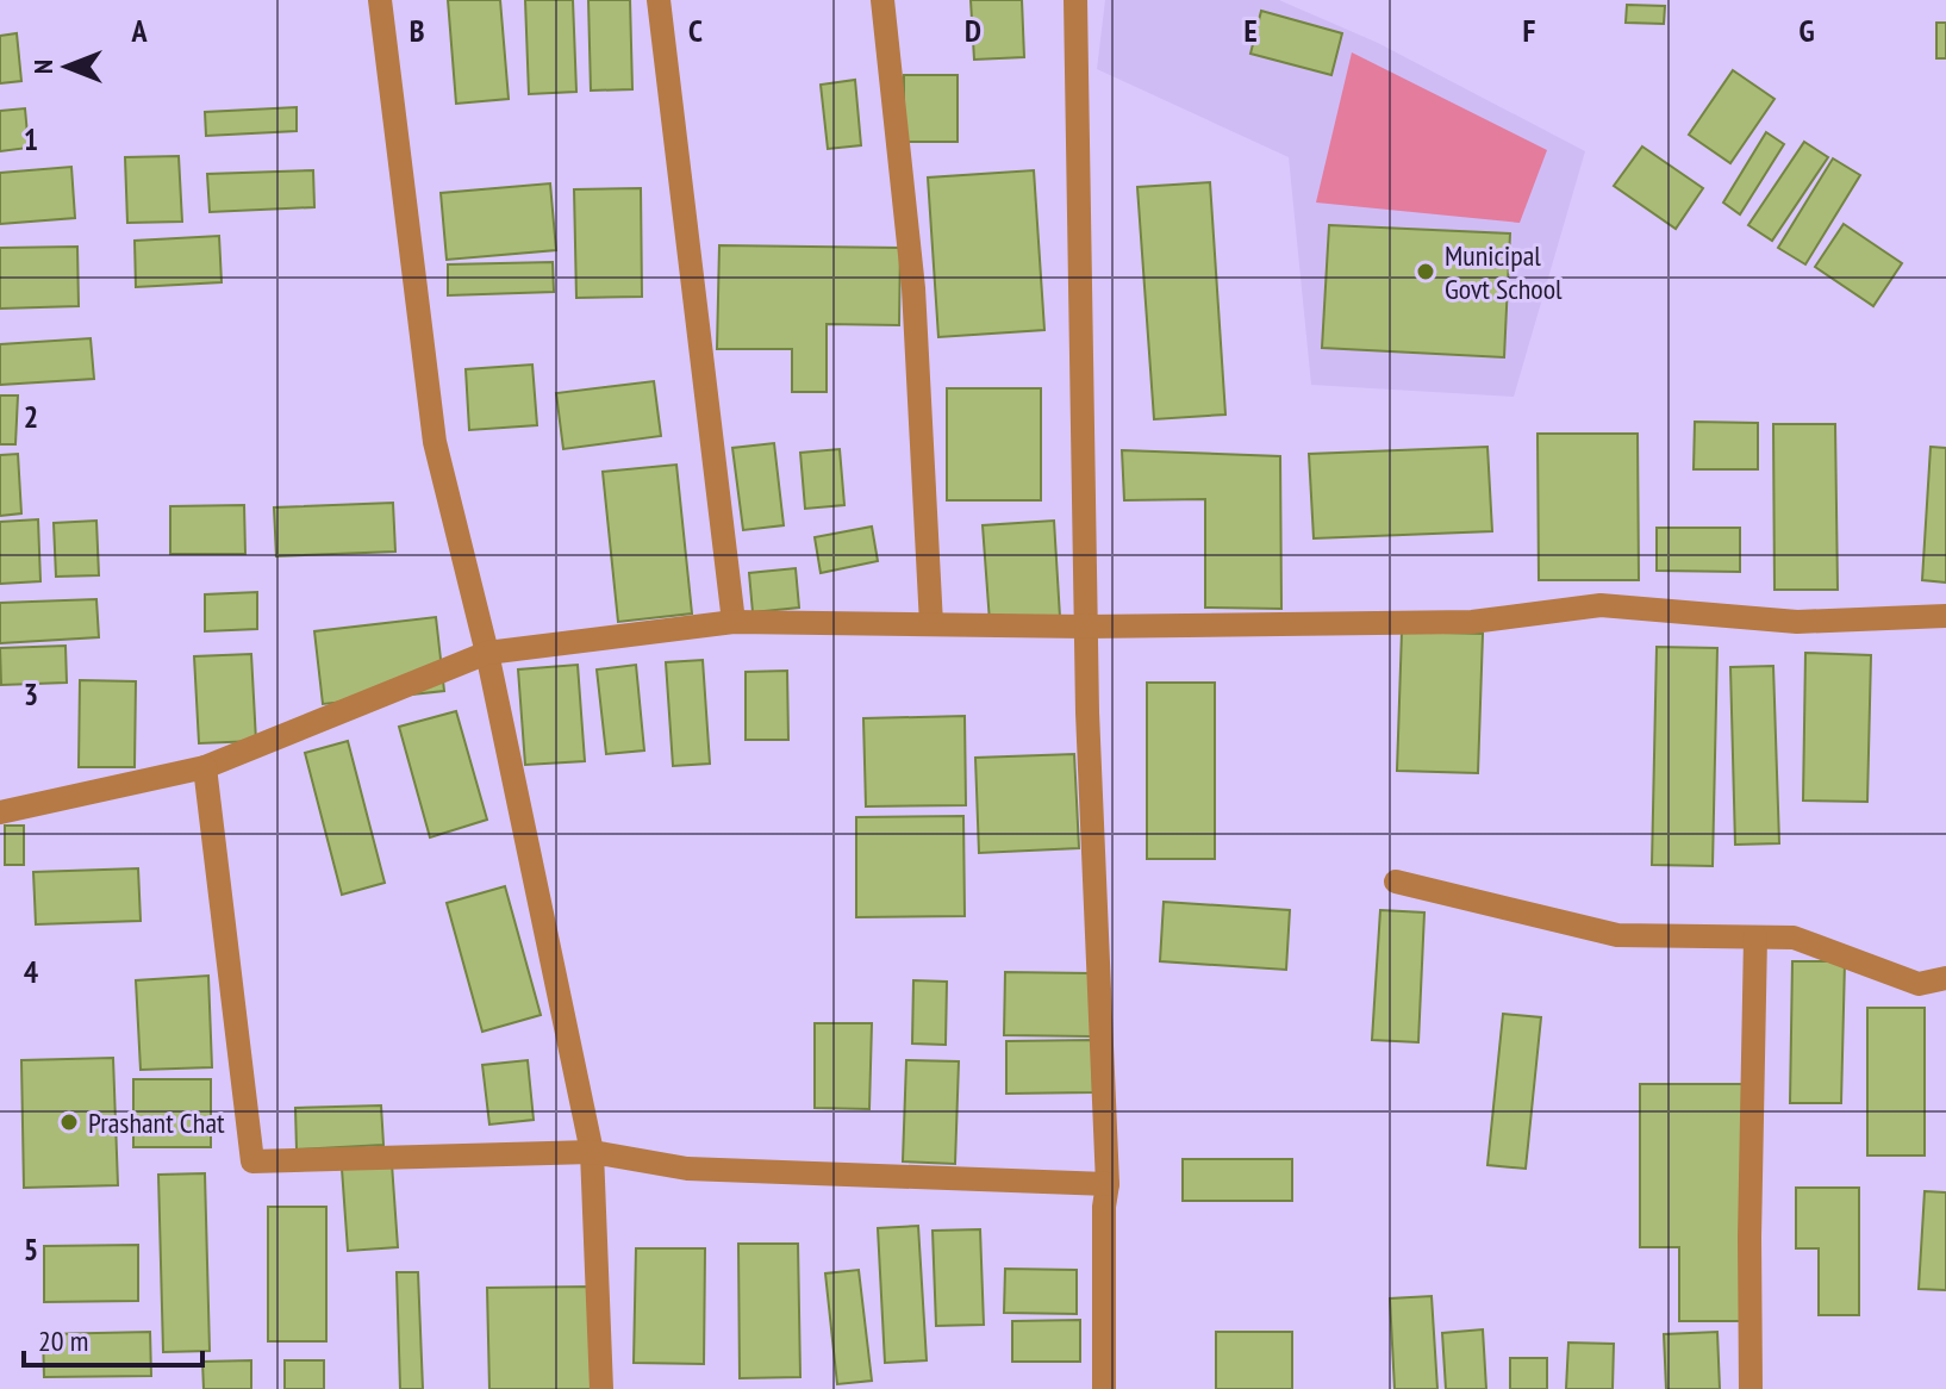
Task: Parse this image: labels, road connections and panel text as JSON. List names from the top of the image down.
{
  "places": ["Municipal Govt School", "Prashant Chat"],
  "scale_bar": "20 m",
  "north": "left",
  "grid": {
    "columns": [
      "A",
      "B",
      "C",
      "D",
      "E",
      "F",
      "G"
    ],
    "rows": [
      "1",
      "2",
      "3",
      "4",
      "5"
    ]
  }
}
